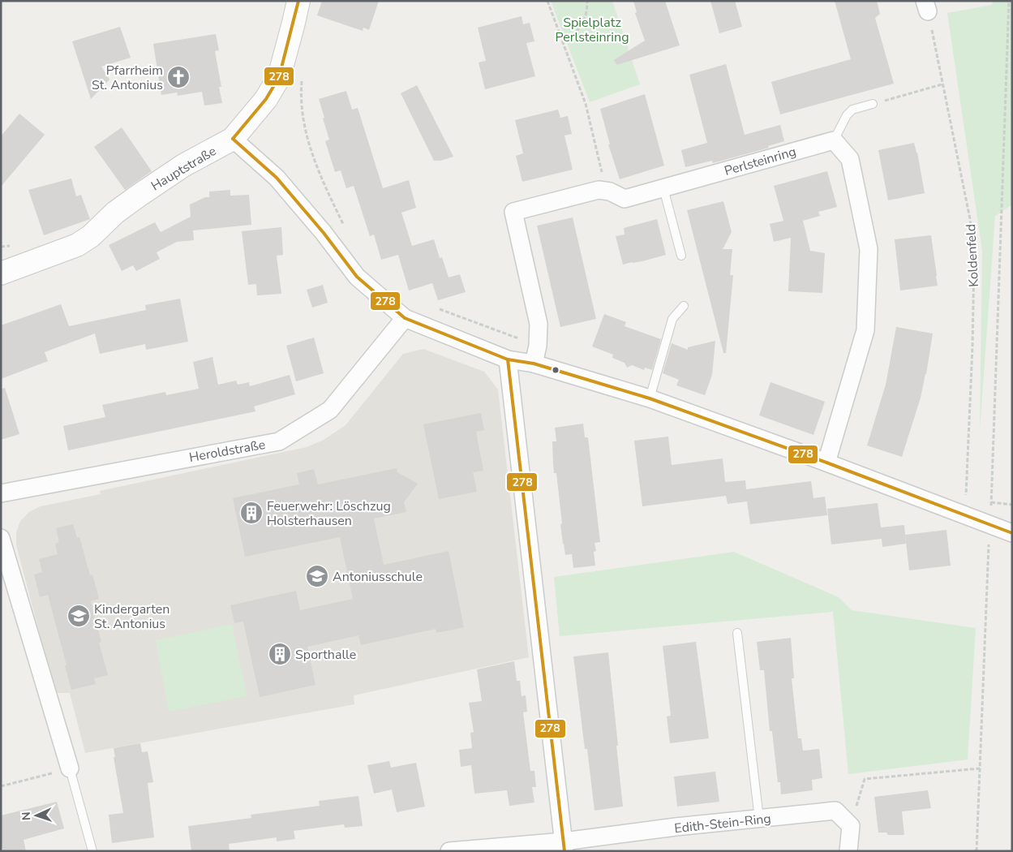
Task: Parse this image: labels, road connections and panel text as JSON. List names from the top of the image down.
{
  "streets": {
    "main road": ["Hauptstraße"],
    "street": ["Perlsteinring", "Heroldstraße", "Edith-Stein-Ring"],
    "path": ["Koldenfeld"]
  },
  "parks": ["Spielplatz Perlsteinring"],
  "places": {
    "church": ["Pfarrheim St. Antonius"],
    "building": ["Feuerwehr: Löschzug Holsterhausen", "Sporthalle"],
    "school or university": ["Antoniusschule", "Kindergarten St. Antonius"]
  },
  "lines": ["transit line 278"],
  "north": "left"
}
